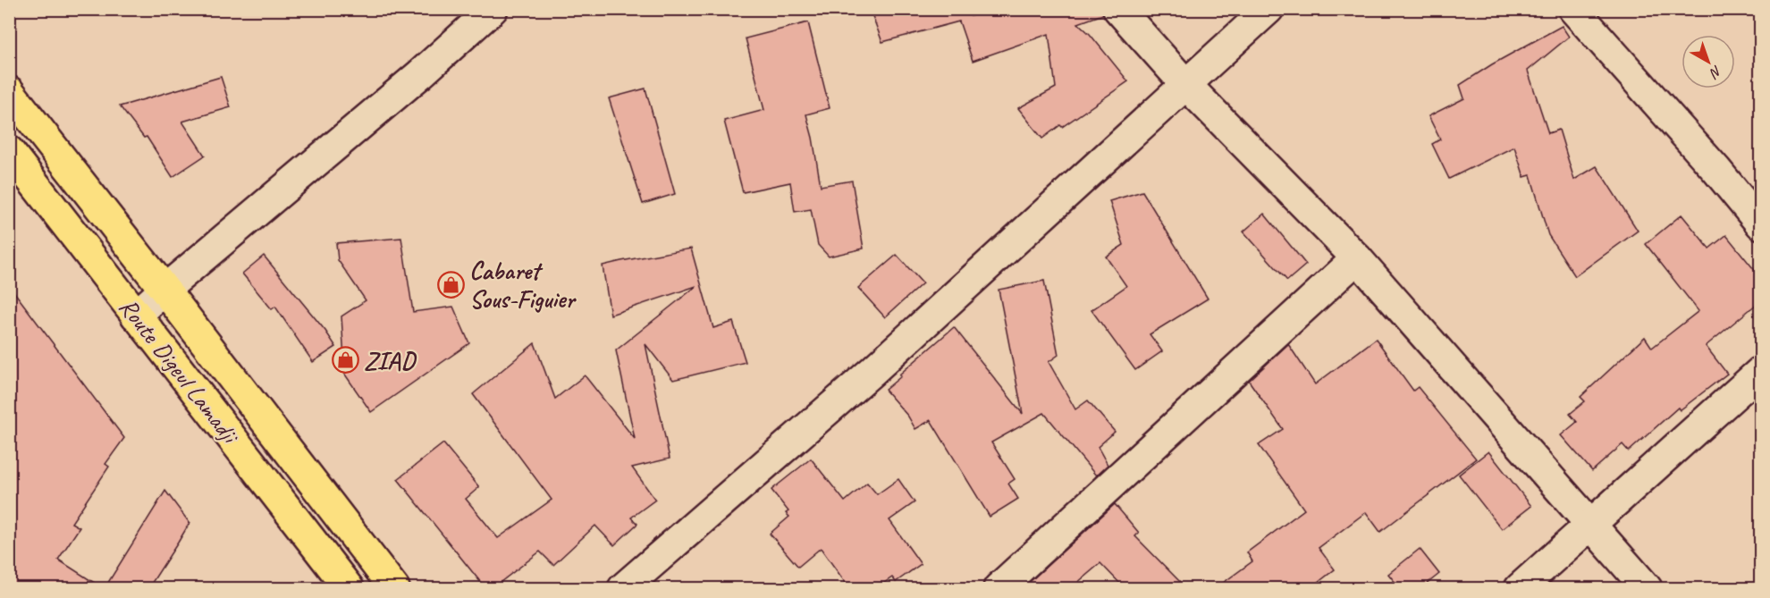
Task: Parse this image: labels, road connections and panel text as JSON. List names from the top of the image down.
{
  "streets": {
    "main road": ["Route Digeul Lamadji"]
  },
  "places": {
    "shop": ["Cabaret Sous-Figuier", "ZIAD"]
  },
  "north": "bottom right"
}
